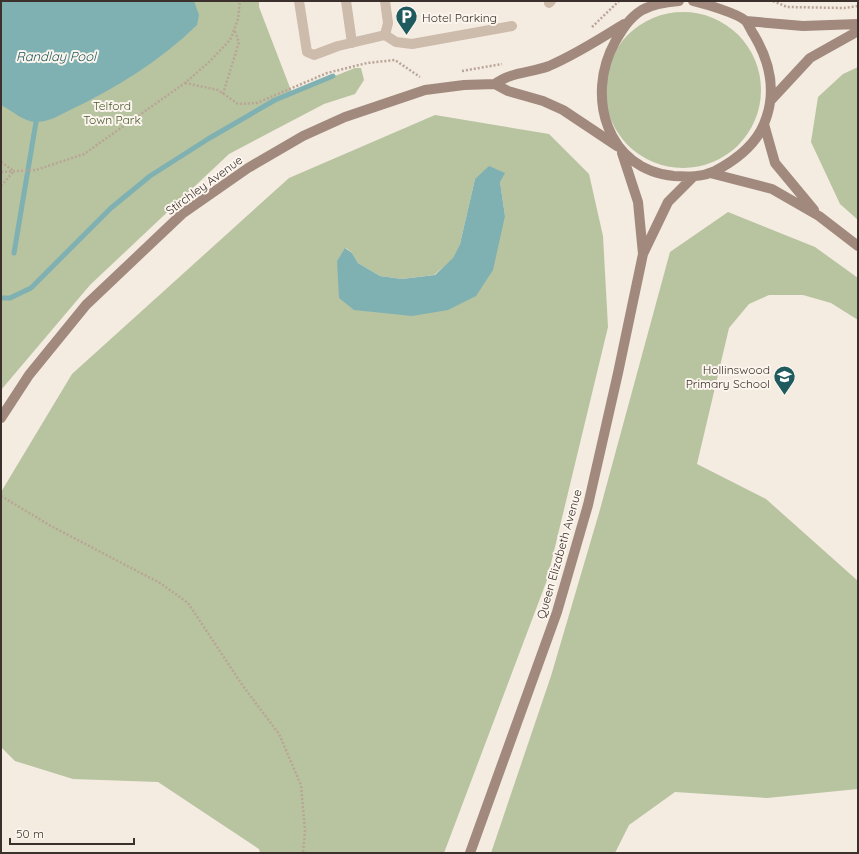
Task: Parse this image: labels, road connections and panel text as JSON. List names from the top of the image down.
{
  "streets": {
    "street": ["Stirchley Avenue", "Queen Elizabeth Avenue"]
  },
  "water": ["Randlay Pool"],
  "parks": ["Telford Town Park"],
  "places": {
    "parking": ["Hotel Parking"],
    "school or university": ["Hollinswood Primary School"]
  },
  "scale_bar": "50 m"
}
